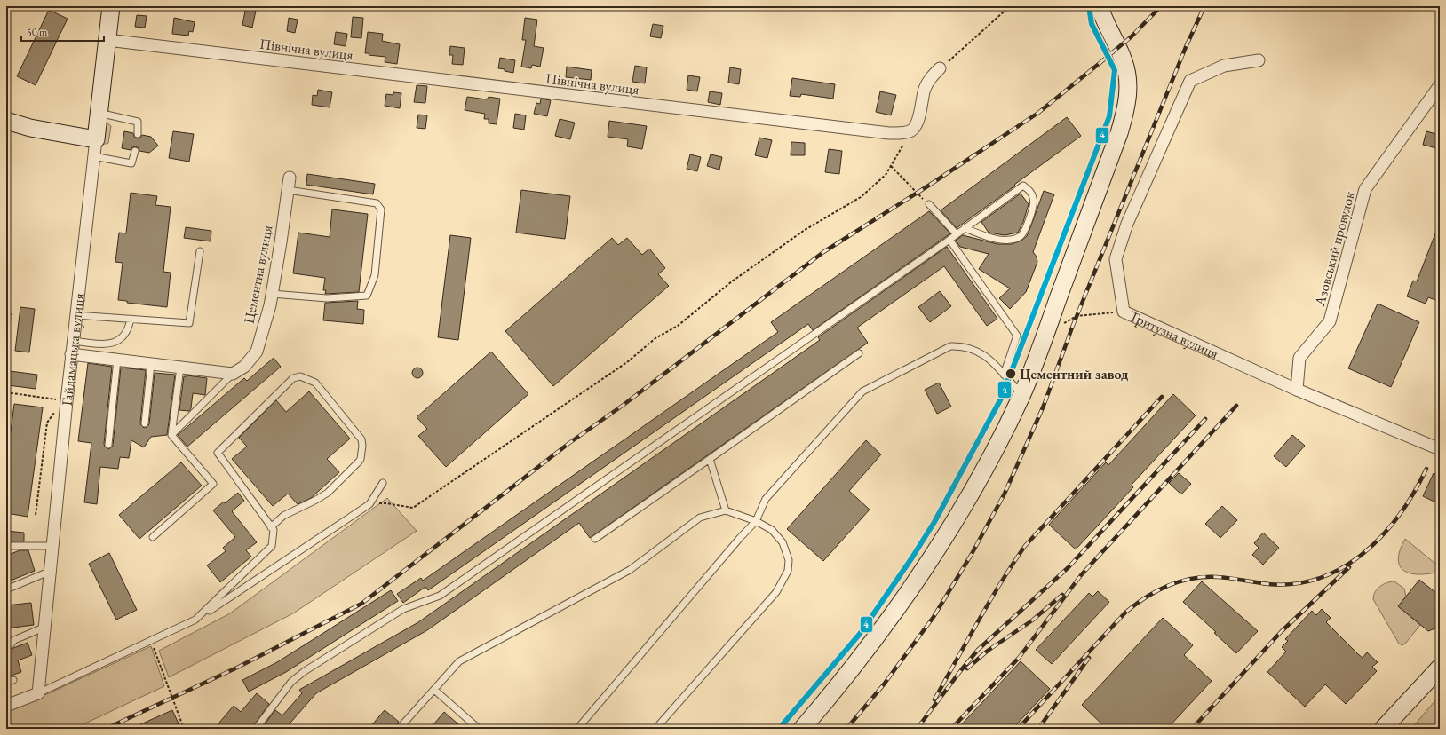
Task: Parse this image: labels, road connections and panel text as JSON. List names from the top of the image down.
{
  "streets": {
    "main road": ["Гайдамацька вулиця"],
    "street": [
      "Північна вулиця",
      "Азовський провулок",
      "Цементна вулиця",
      "Тритузна вулиця"
    ]
  },
  "crossings": [
    ["Північна вулиця", "Гайдамацька вулиця"],
    ["Азовський провулок", "Тритузна вулиця"]
  ],
  "places": ["Цементний завод"],
  "lines": ["transit line 4"],
  "scale_bar": "50 m"
}
